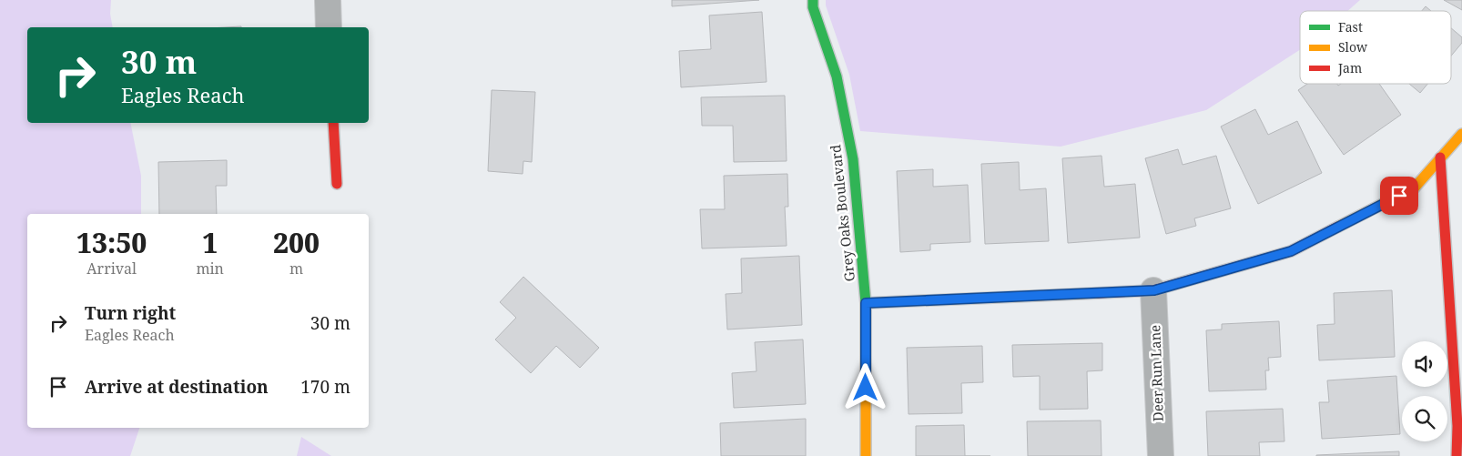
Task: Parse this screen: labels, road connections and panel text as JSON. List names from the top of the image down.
{
  "streets": {
    "street": ["Grey Oaks Boulevard", "Deer Run Lane"]
  },
  "legend": ["Fast", "Slow", "Jam"],
  "page": {
    "turn": ["30 m", "Eagles Reach"],
    "eta": [
      "13:50",
      "Arrival",
      "1",
      "min",
      "200",
      "m"
    ],
    "list": [
      {
        "name": "Turn right",
        "note": "Eagles Reach",
        "value": "30 m"
      },
      {
        "name": "Arrive at destination",
        "value": "170 m"
      }
    ]
  }
}
